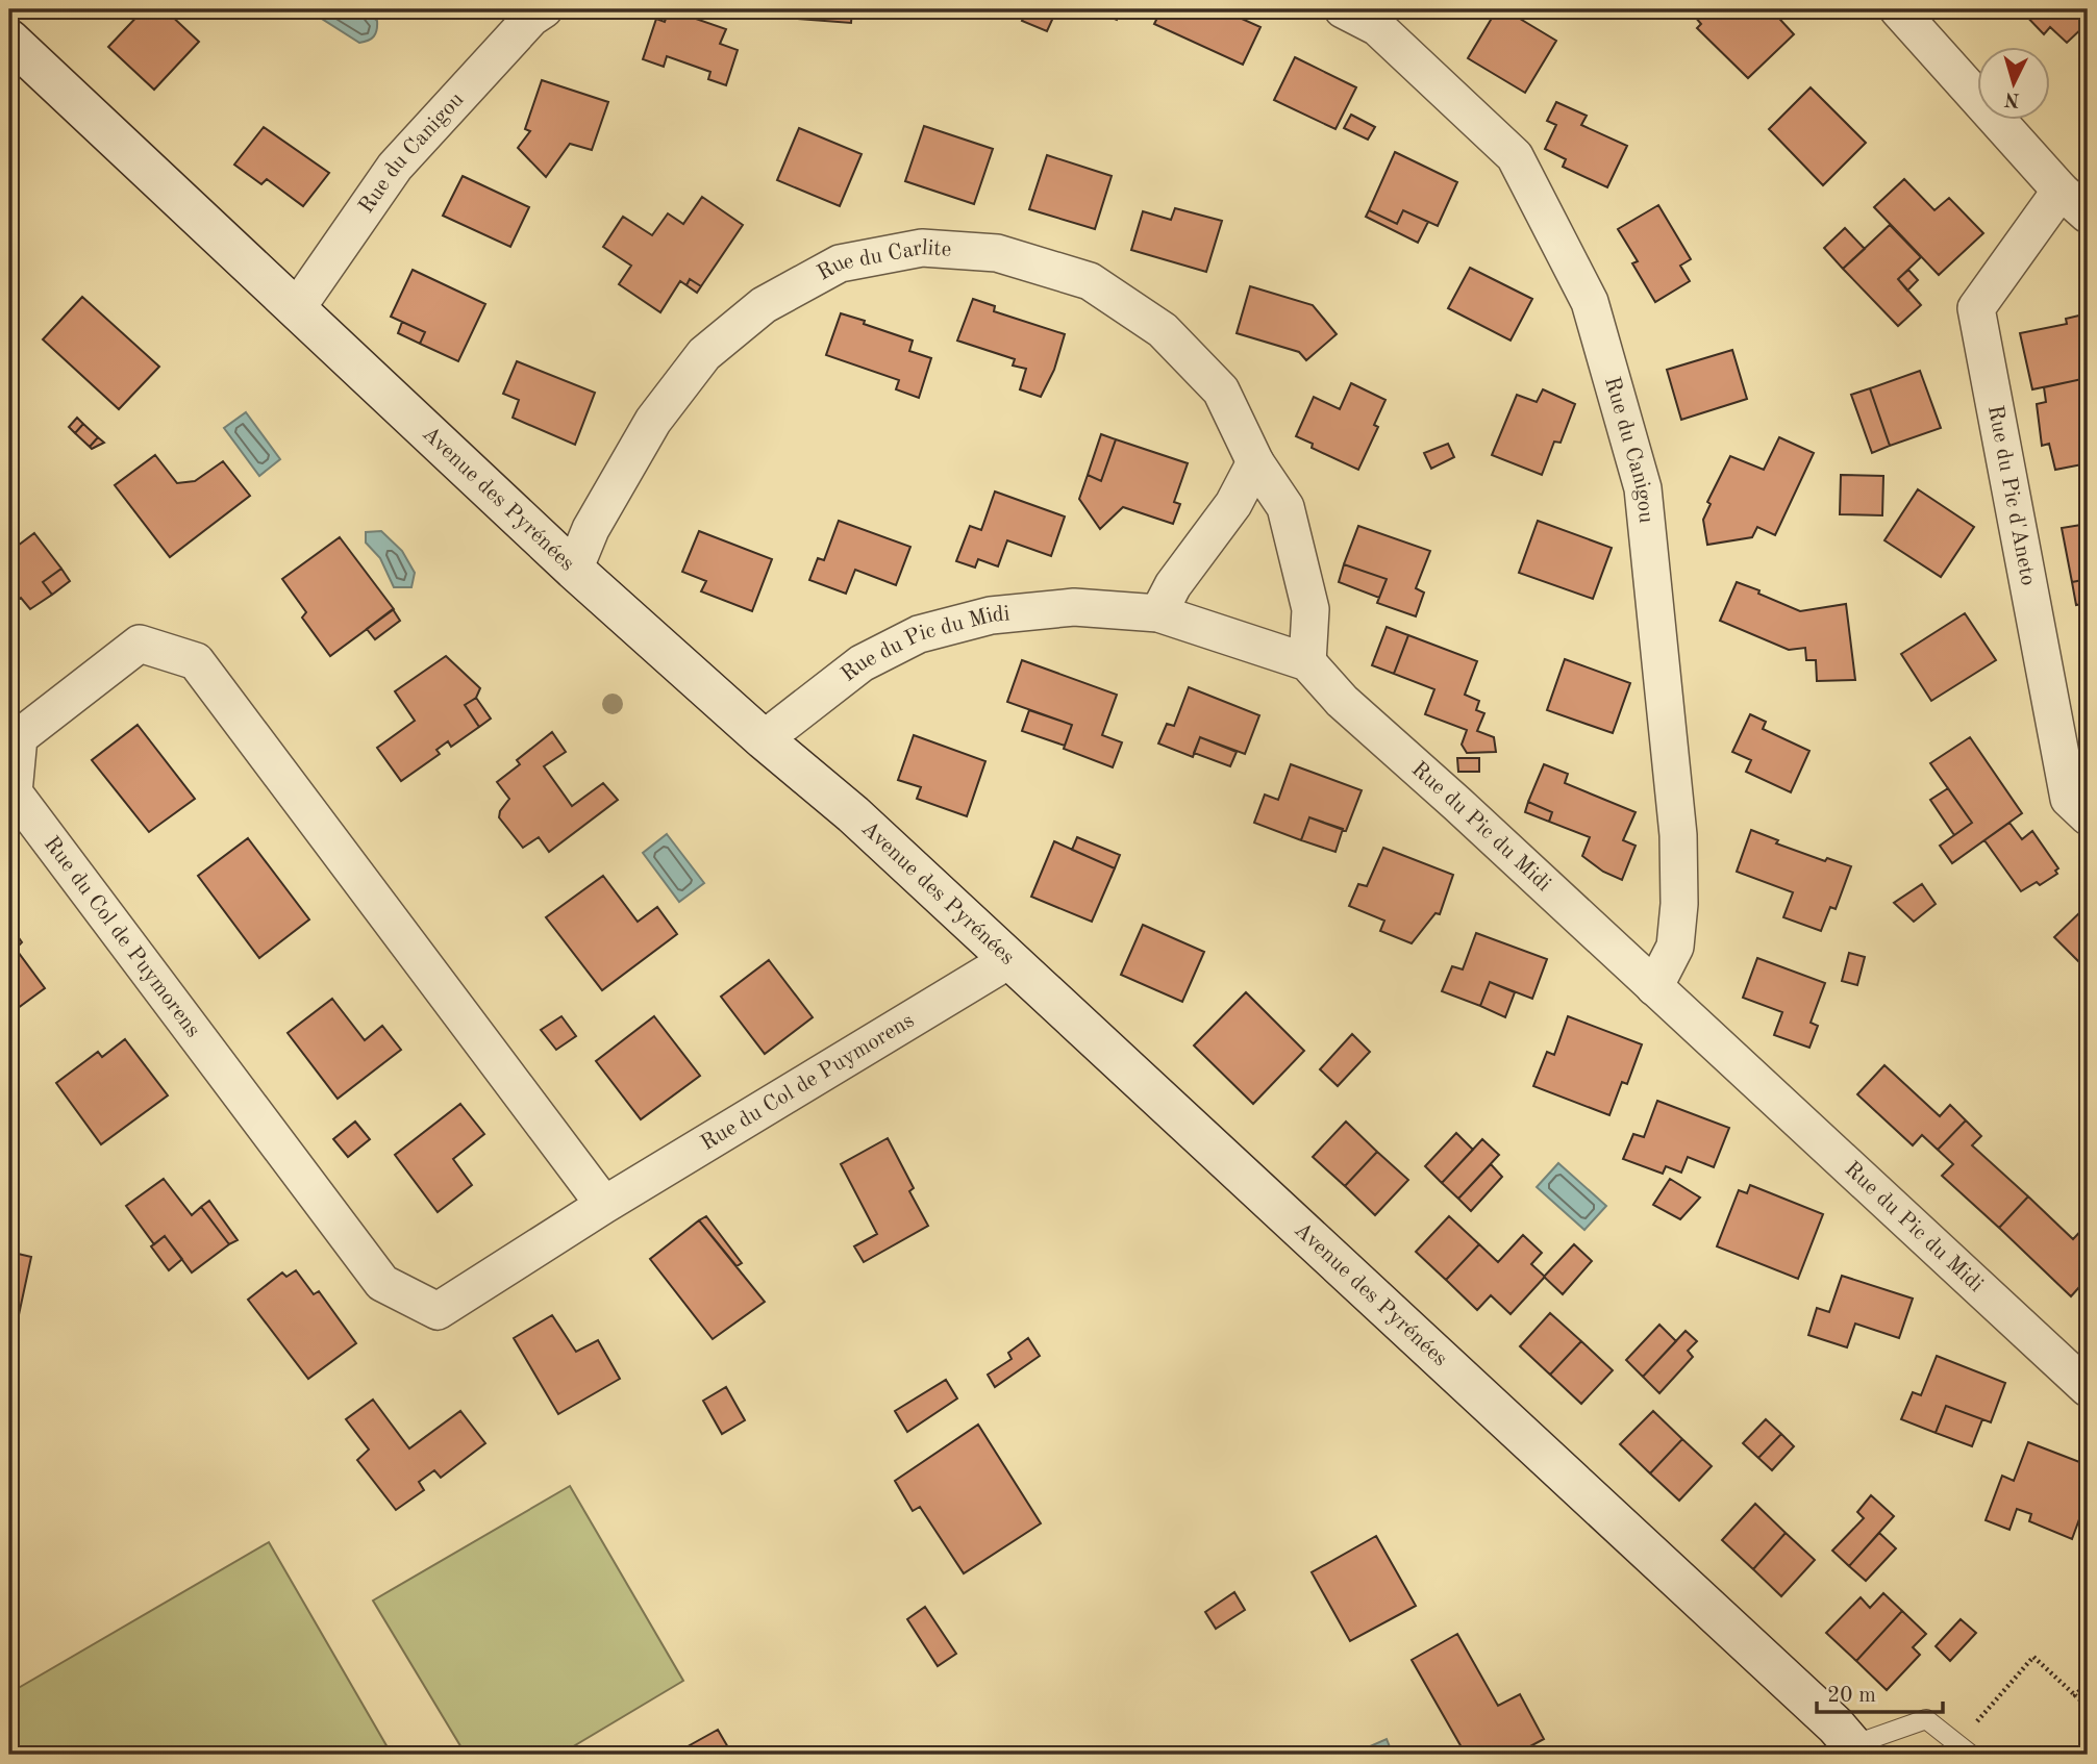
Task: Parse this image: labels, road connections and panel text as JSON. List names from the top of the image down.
{
  "streets": {
    "main road": ["Avenue des Pyrénées"],
    "street": [
      "Rue du Canigou",
      "Rue du Carlite",
      "Rue du Pic d'Aneto",
      "Rue du Pic du Midi",
      "Rue du Col de Puymorens"
    ]
  },
  "crossings": [
    ["Rue du Canigou", "Avenue des Pyrénées"],
    ["Rue du Canigou", "Rue du Pic du Midi"],
    ["Rue du Carlite", "Avenue des Pyrénées"],
    ["Rue du Carlite", "Rue du Pic du Midi"],
    ["Avenue des Pyrénées", "Rue du Pic du Midi"],
    ["Avenue des Pyrénées", "Rue du Col de Puymorens"]
  ],
  "scale_bar": "20 m",
  "north": "bottom"
}
